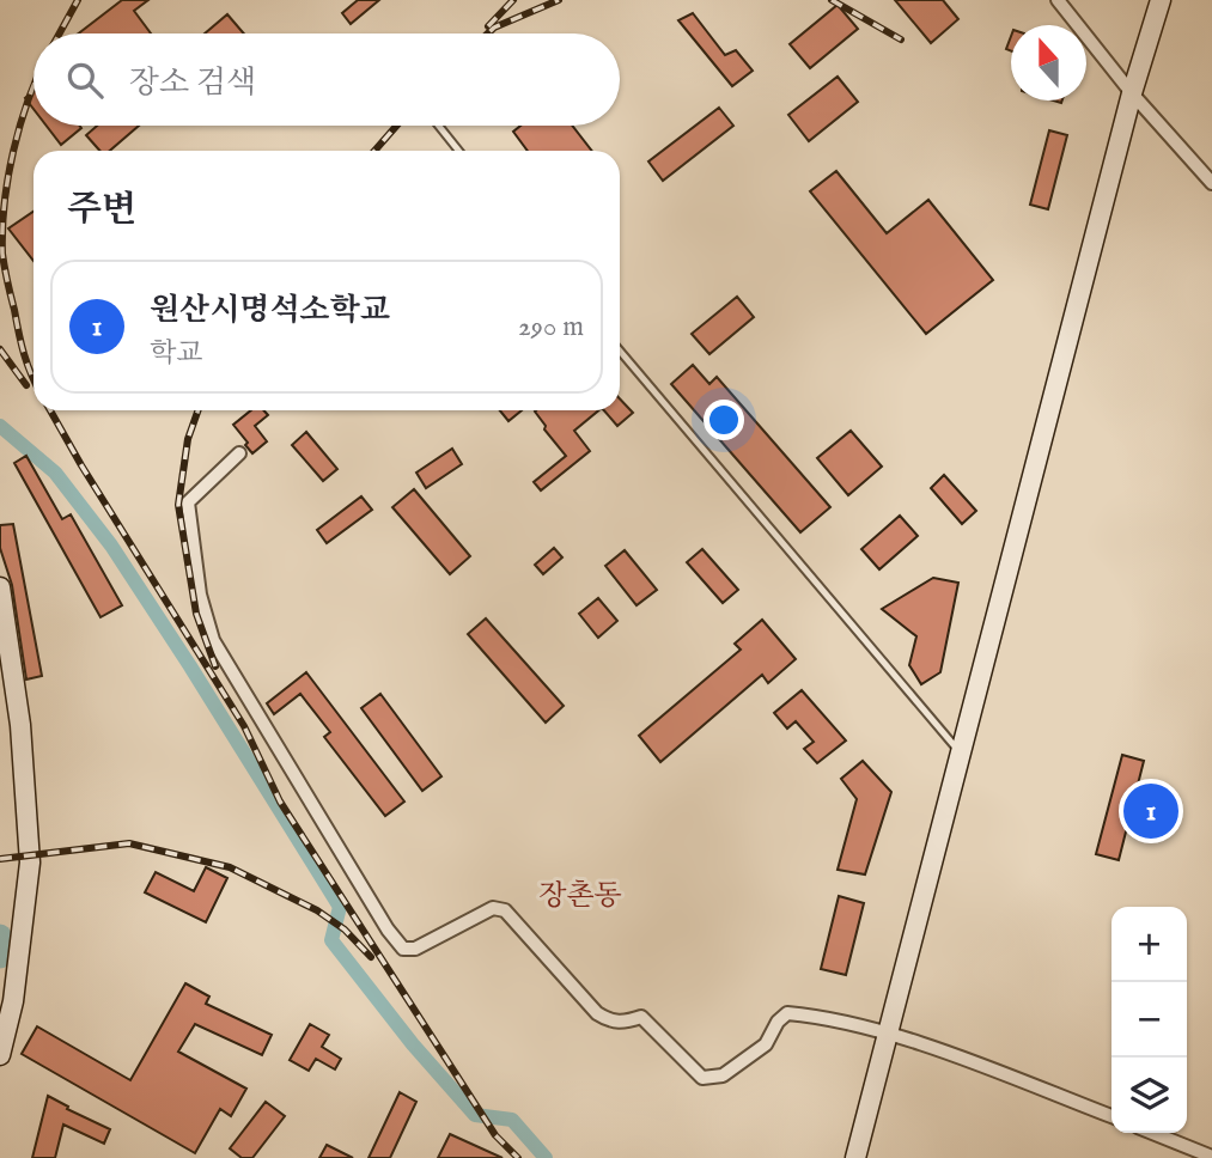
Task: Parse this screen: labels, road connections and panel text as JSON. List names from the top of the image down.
{
  "districts": ["장촌동"],
  "north": "top",
  "page": {
    "search": "장소 검색",
    "heading": "주변",
    "list": [
      {
        "mark": "1",
        "name": "원산시명석소학교",
        "note": "학교",
        "value": "290 m"
      }
    ],
    "pins": "1",
    "map_buttons": ["+", "−"]
  }
}
